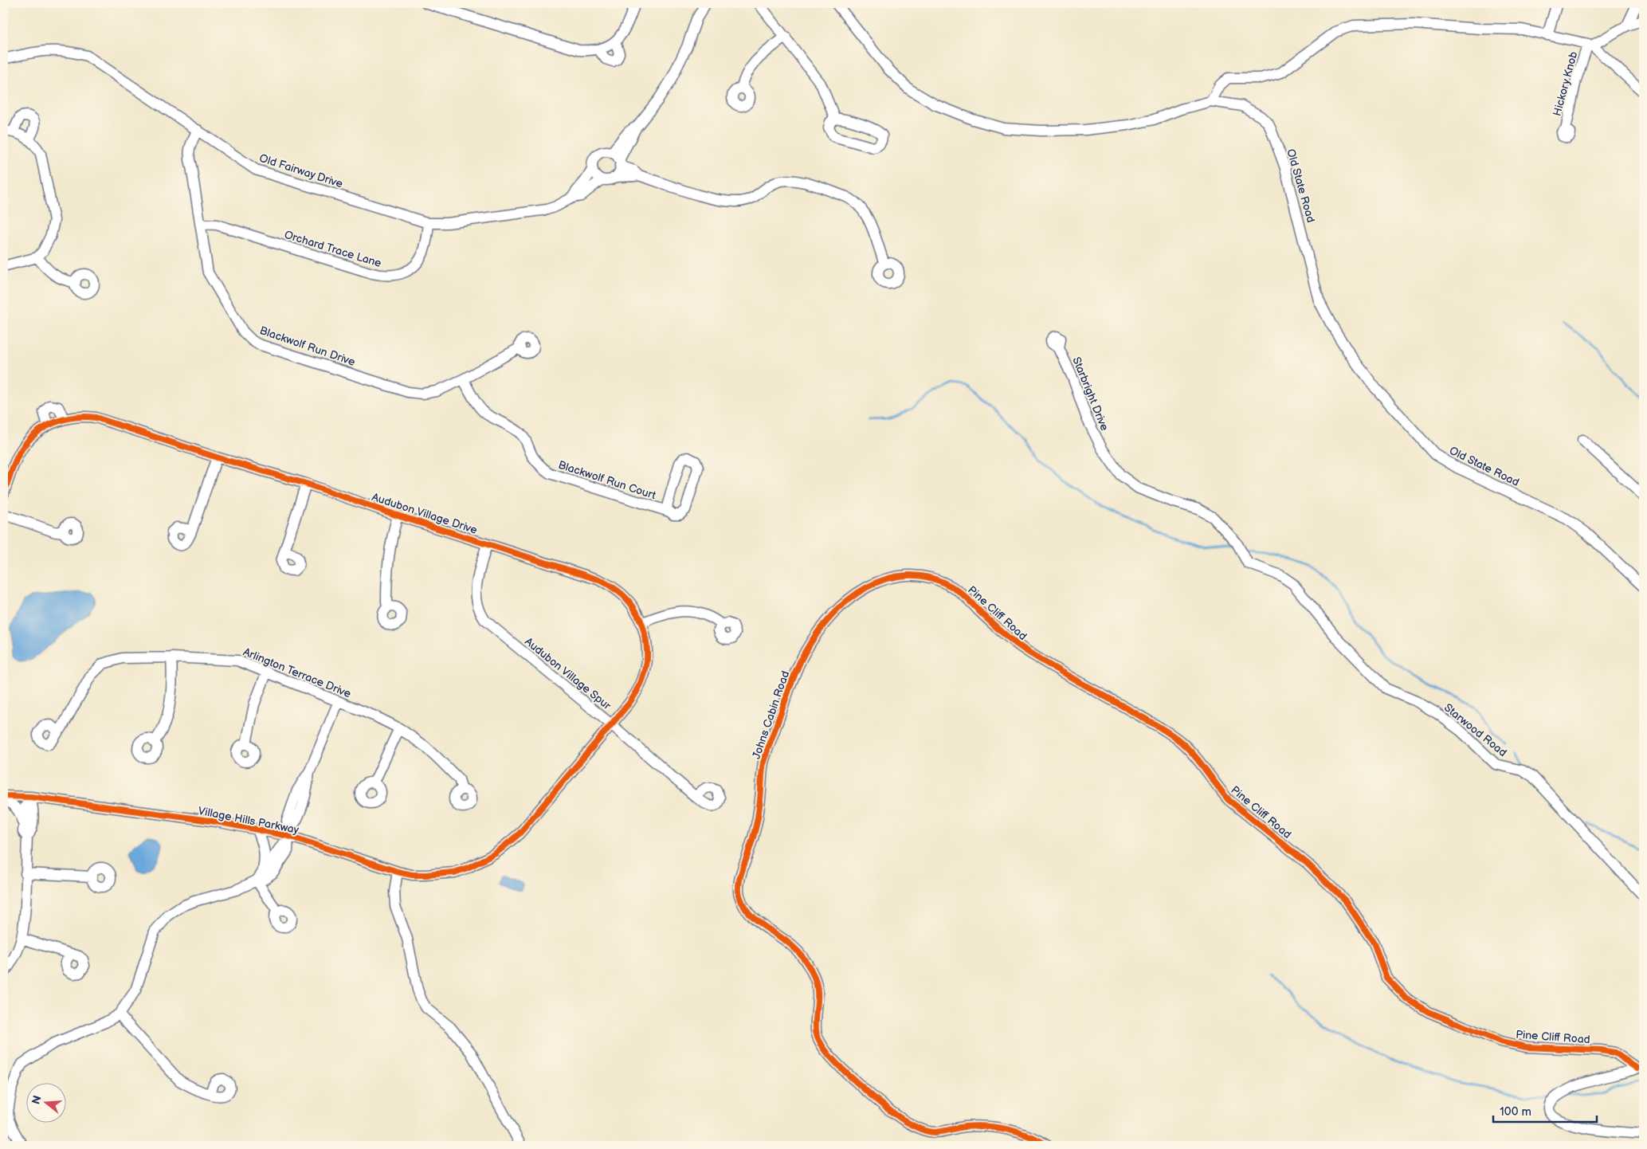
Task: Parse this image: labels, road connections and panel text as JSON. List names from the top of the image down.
{
  "streets": {
    "street": [
      "Hickory Knob",
      "Old Fairway Drive",
      "Old State Road",
      "Orchard Trace Lane",
      "Blackwolf Run Drive",
      "Starbright Drive",
      "Blackwolf Run Court",
      "Audubon Village Drive",
      "Pine Cliff Road",
      "Arlington Terrace Drive",
      "Audubon Village Spur",
      "Johns Cabin Road",
      "Starwood Road",
      "Village Hills Parkway"
    ]
  },
  "crossings": [
    ["Old Fairway Drive", "Orchard Trace Lane"],
    ["Old Fairway Drive", "Blackwolf Run Drive"],
    ["Orchard Trace Lane", "Blackwolf Run Drive"],
    ["Blackwolf Run Drive", "Blackwolf Run Court"],
    ["Starbright Drive", "Starwood Road"],
    ["Audubon Village Drive", "Audubon Village Spur"],
    ["Audubon Village Drive", "Village Hills Parkway"],
    ["Pine Cliff Road", "Johns Cabin Road"]
  ],
  "scale_bar": "100 m",
  "north": "left"
}
